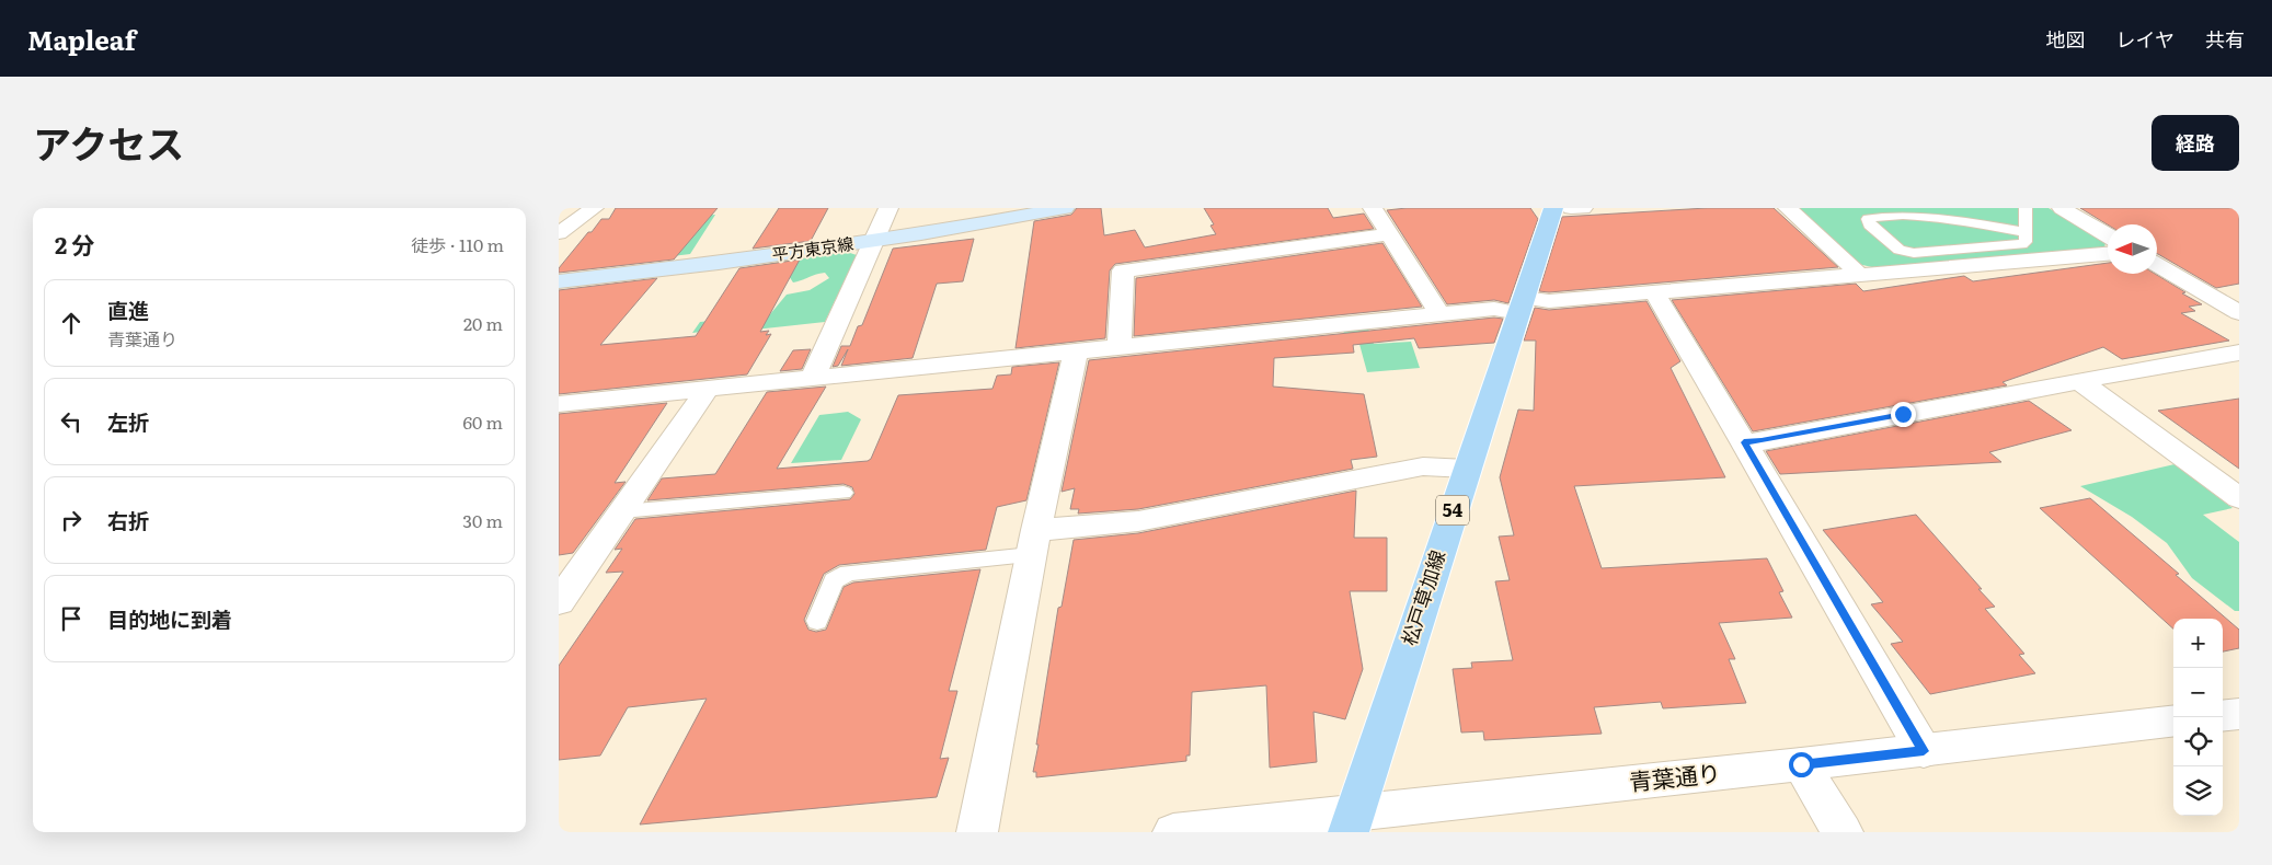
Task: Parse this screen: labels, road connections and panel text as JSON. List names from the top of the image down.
{
  "streets": {
    "main road": ["平方東京線", "54", "松戸草加線"],
    "street": ["青葉通り"]
  },
  "crossings": [
    ["松戸草加線", "青葉通り"]
  ],
  "north": "left",
  "page": {
    "header": "Mapleaf",
    "nav": ["地図", "レイヤ", "共有"],
    "title": "アクセス",
    "buttons": "経路",
    "heading": ["2 分", "徒歩 · 110 m"],
    "list": [
      ["直進", "青葉通り", "20 m"],
      ["左折", "60 m"],
      ["右折", "30 m"],
      "目的地に到着"
    ],
    "map_buttons": ["+", "−"]
  }
}
